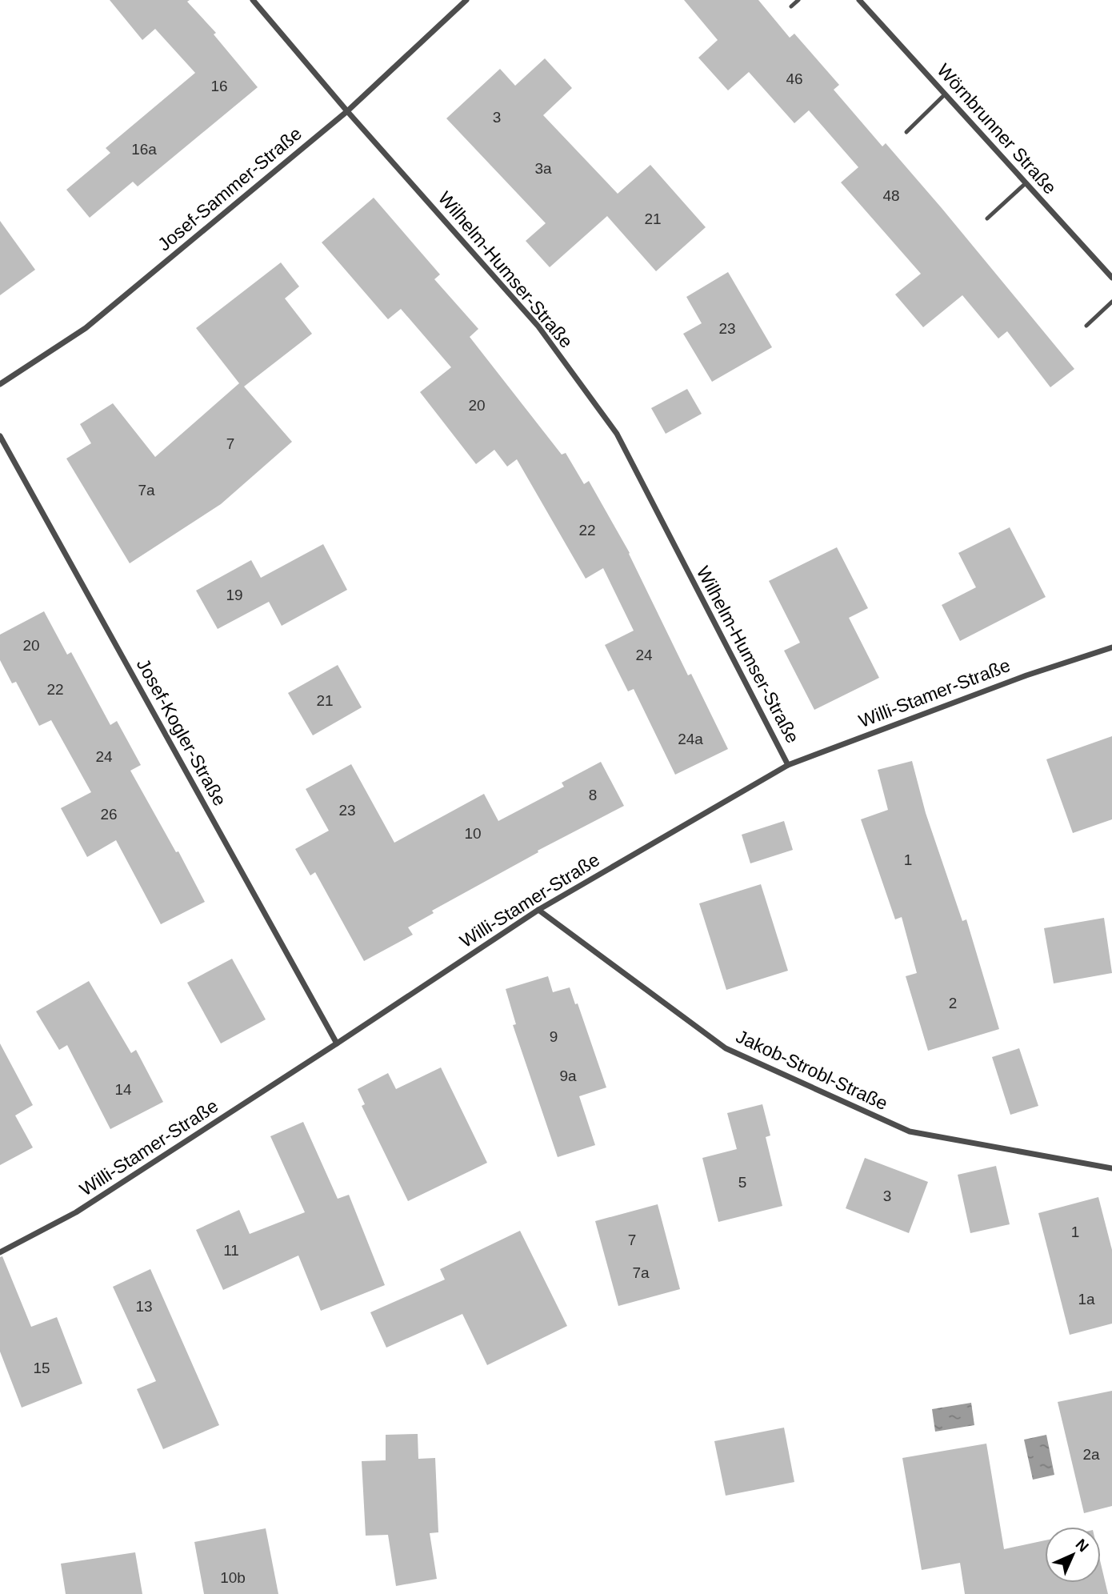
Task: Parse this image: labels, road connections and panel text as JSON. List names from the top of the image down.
{
  "streets": {
    "street": [
      "Wörnbrunner Straße",
      "Josef-Sammer-Straße",
      "Wilhelm-Humser-Straße",
      "Willi-Stamer-Straße",
      "Josef-Kogler-Straße",
      "Jakob-Strobl-Straße"
    ]
  },
  "crossings": [
    ["Josef-Sammer-Straße", "Wilhelm-Humser-Straße"],
    ["Wilhelm-Humser-Straße", "Willi-Stamer-Straße"],
    ["Willi-Stamer-Straße", "Josef-Kogler-Straße"],
    ["Willi-Stamer-Straße", "Jakob-Strobl-Straße"]
  ],
  "house_numbers": [
    "46",
    "16",
    "3",
    "16a",
    "3a",
    "48",
    "21",
    "23",
    "20",
    "7",
    "7a",
    "22",
    "19",
    "20",
    "24",
    "22",
    "21",
    "24a",
    "24",
    "8",
    "23",
    "26",
    "10",
    "1",
    "2",
    "9",
    "9a",
    "14",
    "5",
    "3",
    "1",
    "7",
    "11",
    "7a",
    "1a",
    "13",
    "15",
    "2a",
    "10b"
  ],
  "north": "top right"
}
